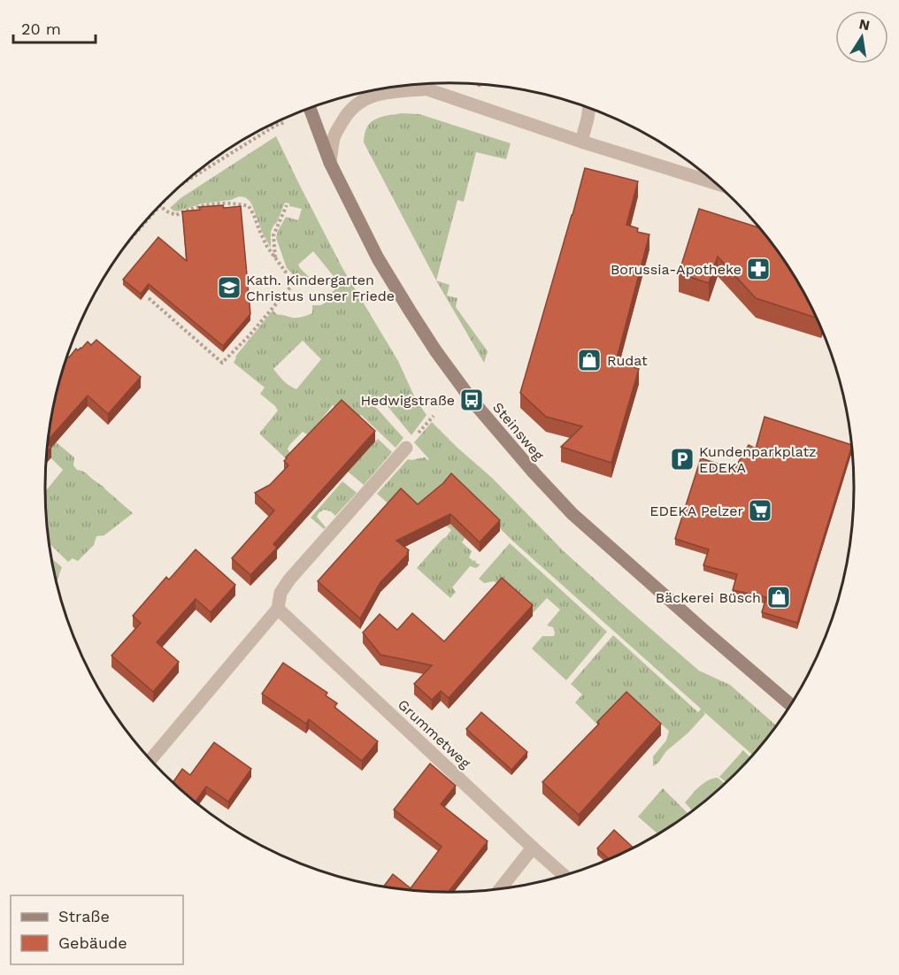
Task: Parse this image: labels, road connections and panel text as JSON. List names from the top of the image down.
{
  "streets": {
    "main road": ["Steinsweg"],
    "street": ["Grummetweg"]
  },
  "places": {
    "pharmacy": ["Borussia-Apotheke"],
    "school or university": ["Kath. Kindergarten Christus unser Friede"],
    "shop": ["Rudat", "Bäckerei Büsch"],
    "bus stop": ["Hedwigstraße"],
    "parking": ["Kundenparkplatz EDEKA"],
    "supermarket": ["EDEKA Pelzer"]
  },
  "legend": ["Straße", "Gebäude"],
  "scale_bar": "20 m",
  "north": "top"
}
